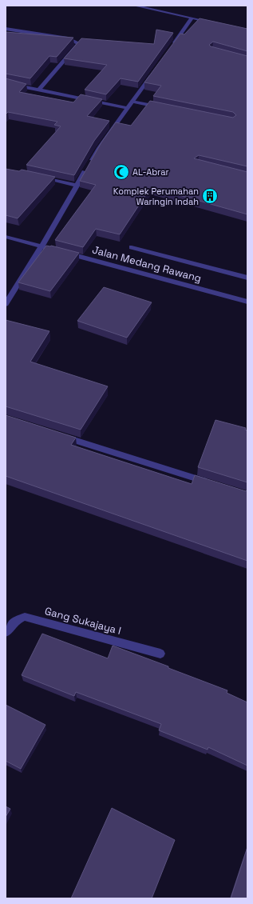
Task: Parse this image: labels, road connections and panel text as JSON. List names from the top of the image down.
{
  "streets": {
    "street": ["Jalan Medang Rawang", "Gang Sukajaya I"]
  },
  "places": {
    "mosque": ["AL-Abrar"],
    "building": ["Komplek Perumahan Waringin Indah"]
  }
}
